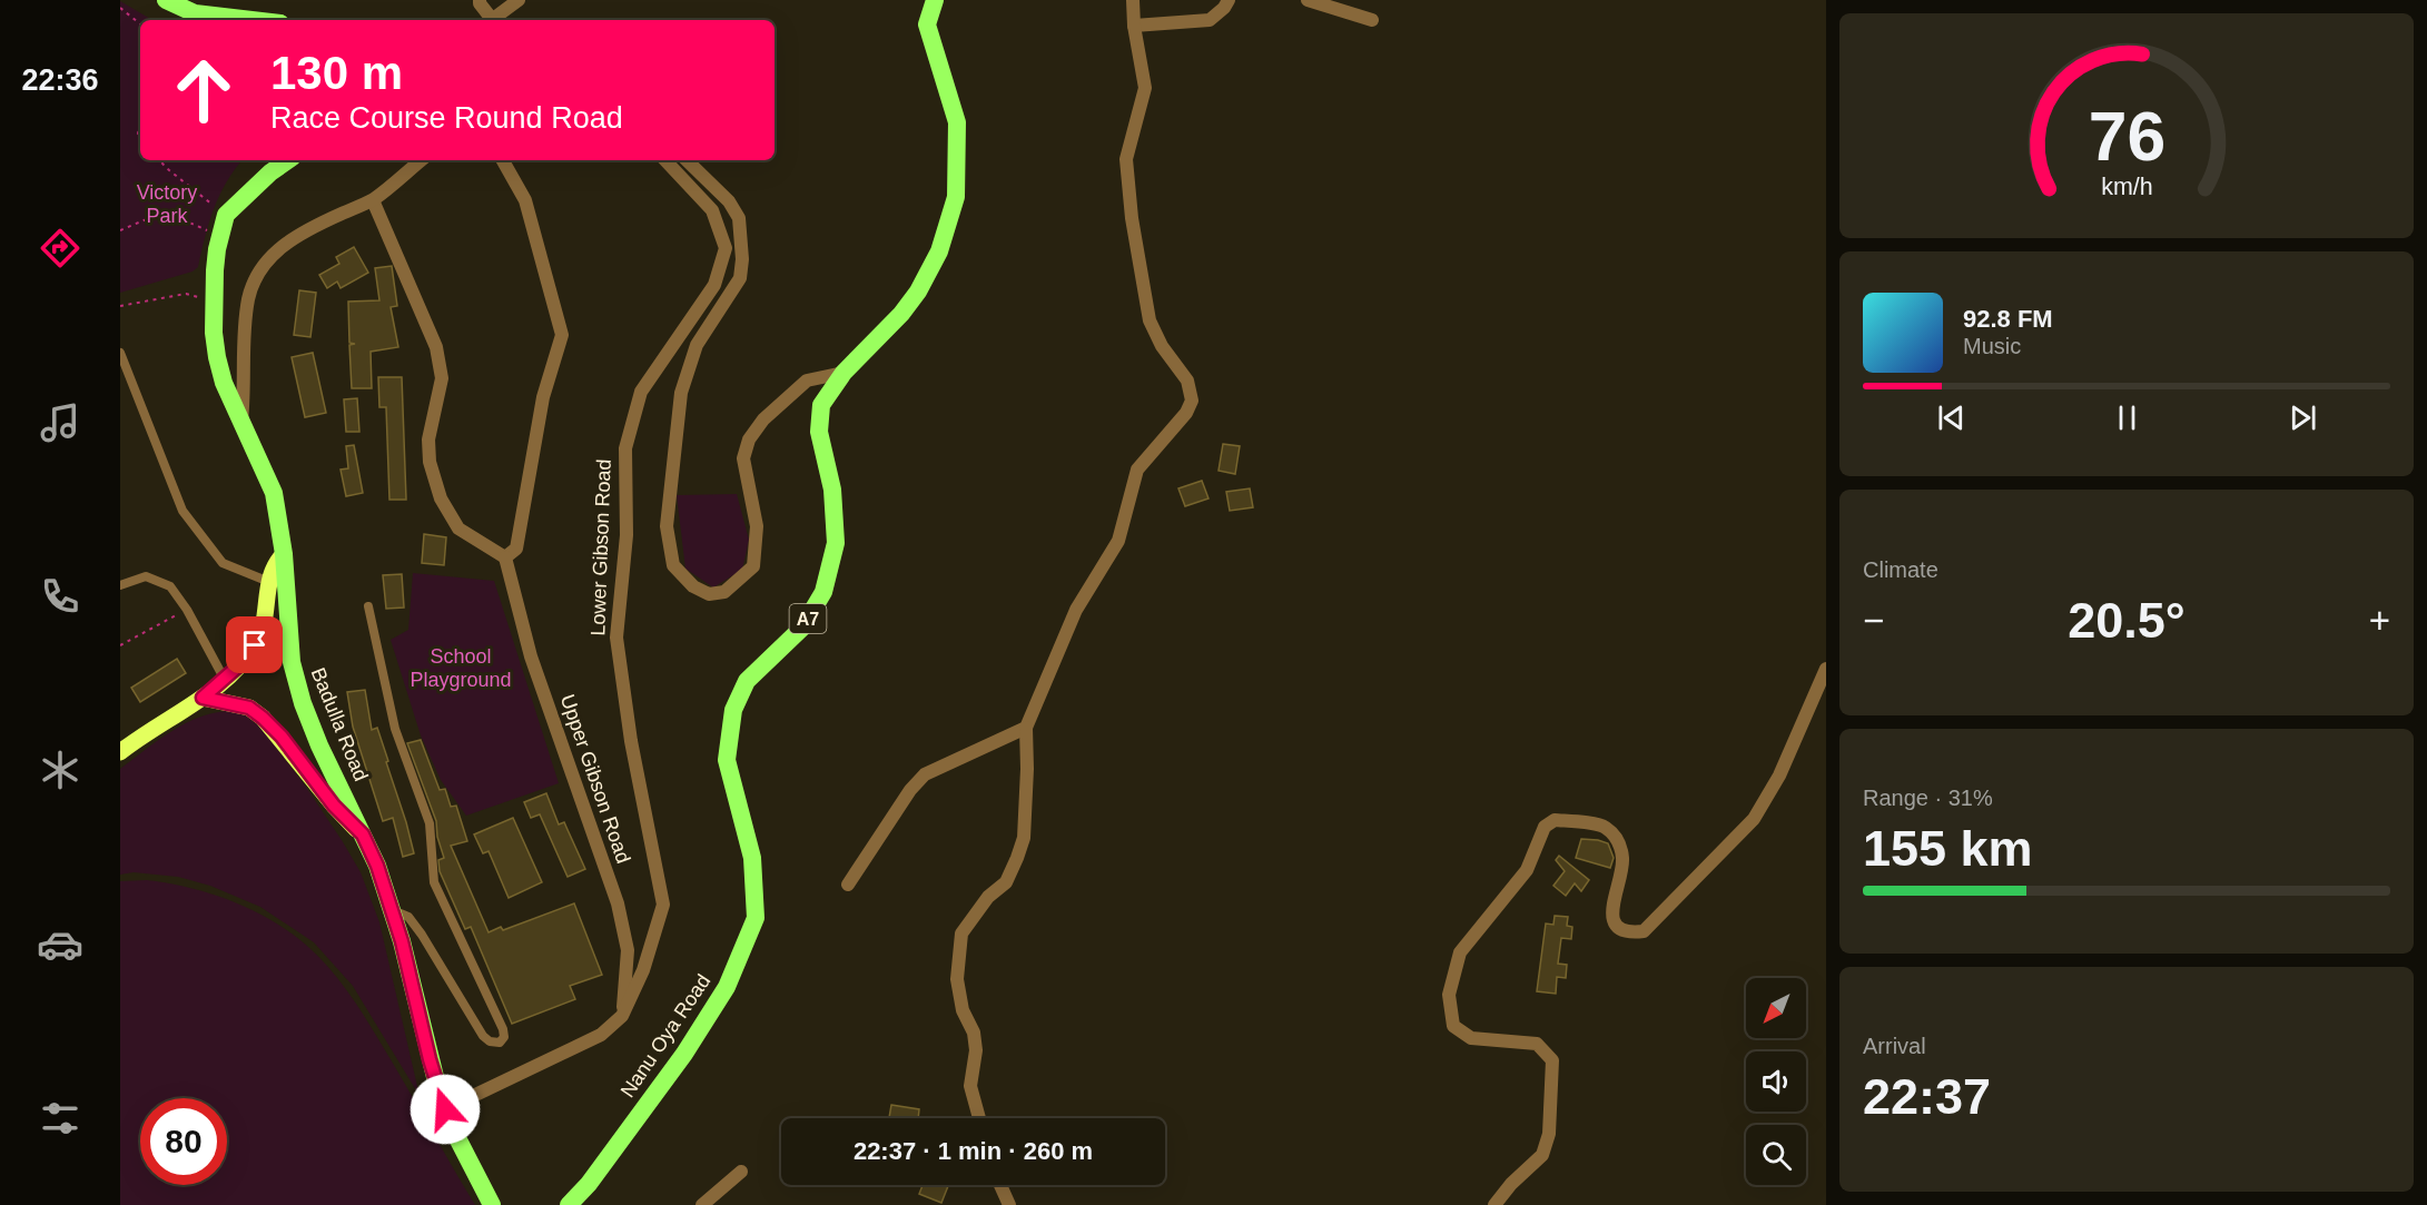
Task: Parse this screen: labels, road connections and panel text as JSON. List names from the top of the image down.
{
  "streets": {
    "highway": ["A7", "Badulla Road", "Nanu Oya Road"],
    "street": ["Lower Gibson Road", "Upper Gibson Road"]
  },
  "crossings": [
    ["Lower Gibson Road", "Upper Gibson Road"]
  ],
  "parks": ["Victory Park", "School Playground"],
  "north": "bottom left",
  "page": {
    "tabs": "22:36",
    "turn": ["130 m", "Race Course Round Road"],
    "song": ["92.8 FM", "Music"],
    "tile": [
      "Climate",
      ["Range · 31%", "155 km"],
      ["Arrival", "22:37"]
    ],
    "heat": ["−", "20.5°", "+"],
    "limit": "80",
    "trip": "22:37 · 1 min · 260 m",
    "gauge": ["76", "km/h"]
  }
}
